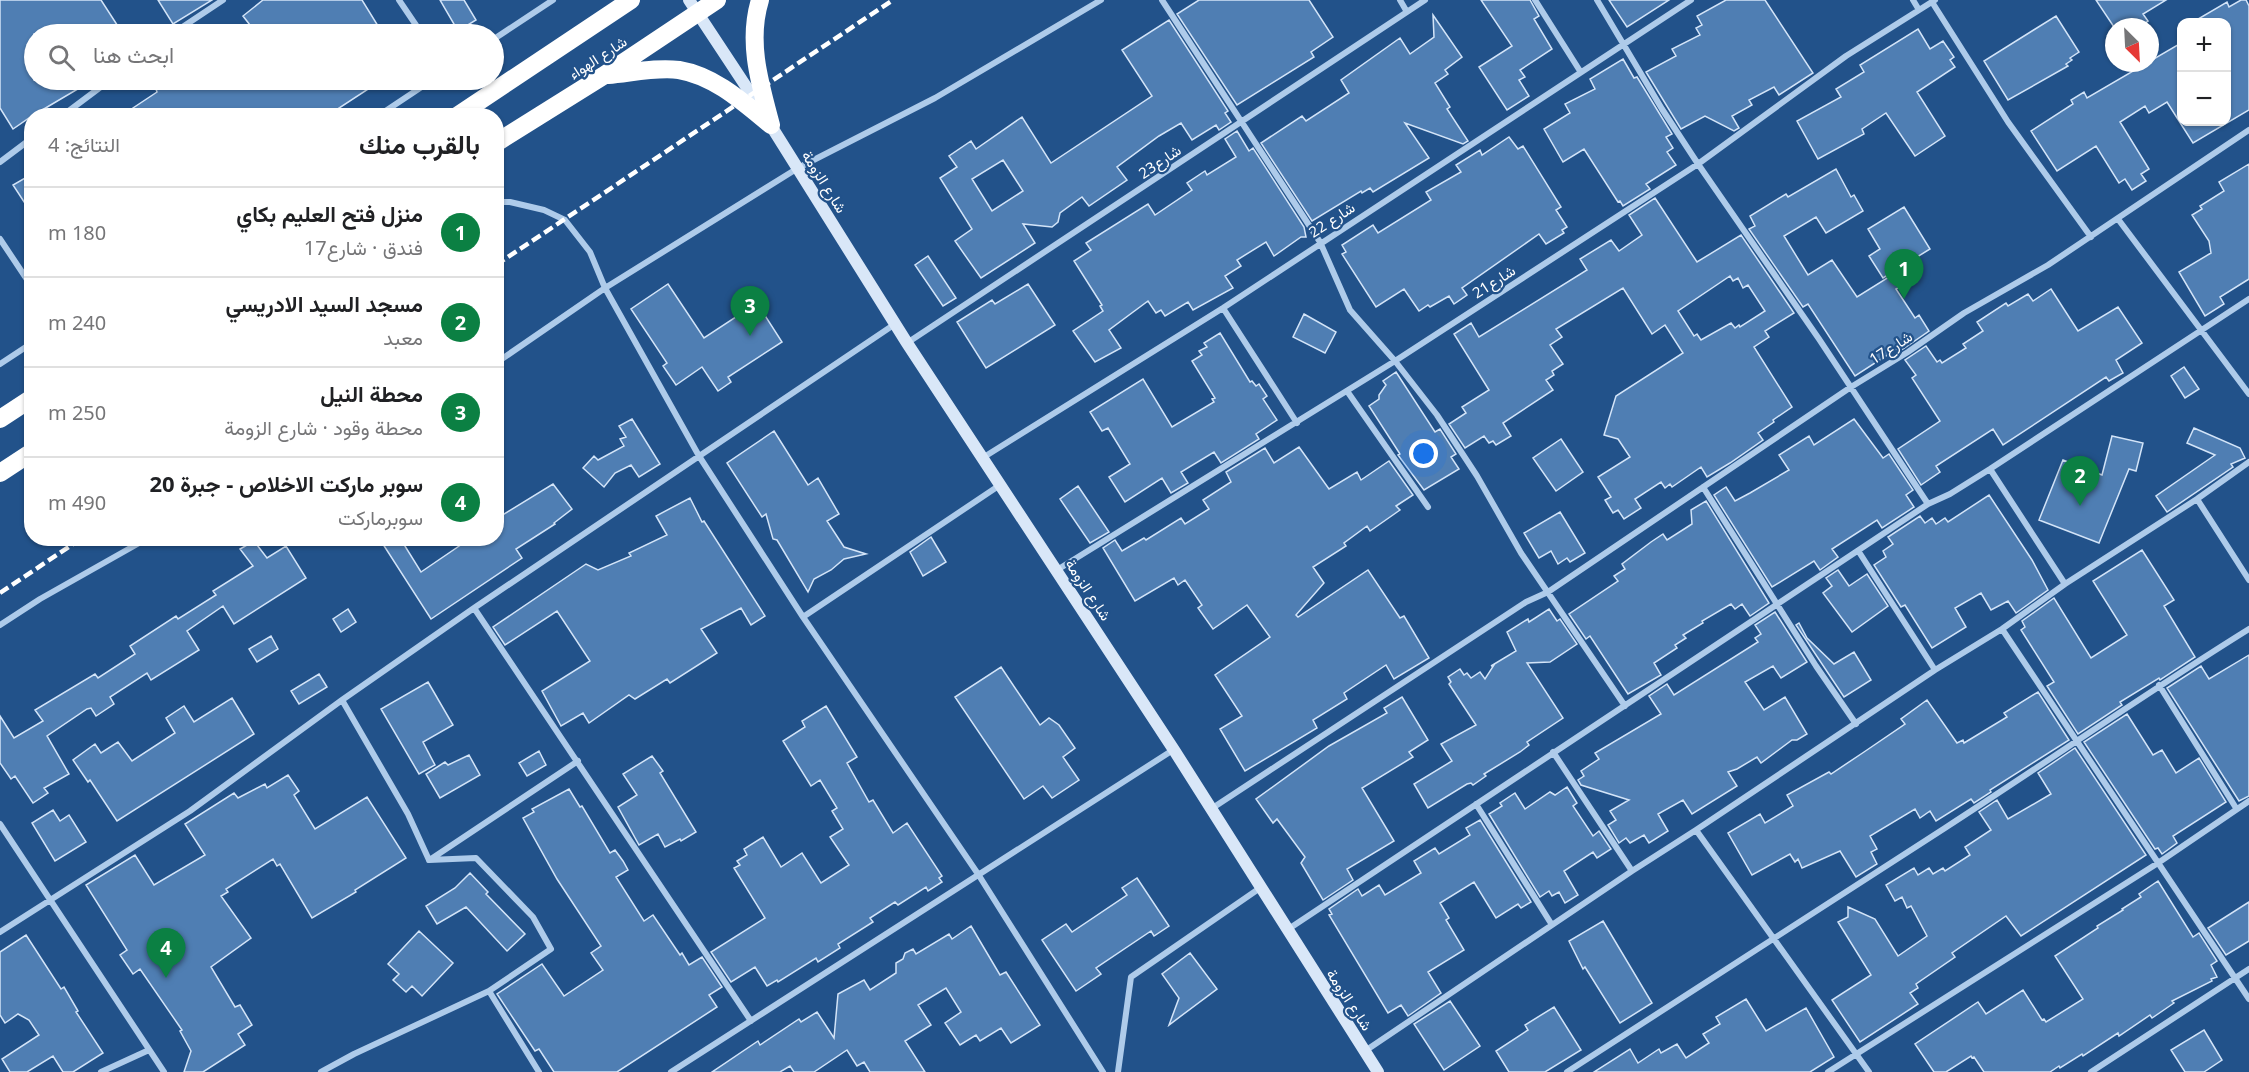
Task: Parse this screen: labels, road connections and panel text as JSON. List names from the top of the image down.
{
  "streets": {
    "highway": ["شارع الهواء"],
    "street": [
      "شارع23",
      "شارع الزومة",
      "شارع 22",
      "شارع21",
      "شارع17"
    ]
  },
  "crossings": [
    ["شارع الهواء", "شارع الزومة"],
    ["شارع23", "شارع الزومة"],
    ["شارع الزومة", "شارع 22"],
    ["شارع الزومة", "شارع21"],
    ["شارع الزومة", "شارع17"]
  ],
  "north": "bottom right",
  "page": {
    "map_buttons": ["+", "−"],
    "search": "ابحث هنا",
    "heading": ["بالقرب منك", "النتائج: 4"],
    "list": [
      {
        "mark": "1",
        "name": "منزل فتح العليم بكاي",
        "note": "فندق · شارع17",
        "value": "180 m"
      },
      {
        "mark": "2",
        "name": "مسجد السيد الادريسي",
        "note": "معبد",
        "value": "240 m"
      },
      {
        "mark": "3",
        "name": "محطة النيل",
        "note": "محطة وقود · شارع الزومة",
        "value": "250 m"
      },
      {
        "mark": "4",
        "name": "سوبر ماركت الاخلاص - جبرة 20",
        "note": "سوبرماركت",
        "value": "490 m"
      }
    ],
    "pins": [
      "1",
      "3",
      "2",
      "4"
    ]
  }
}
